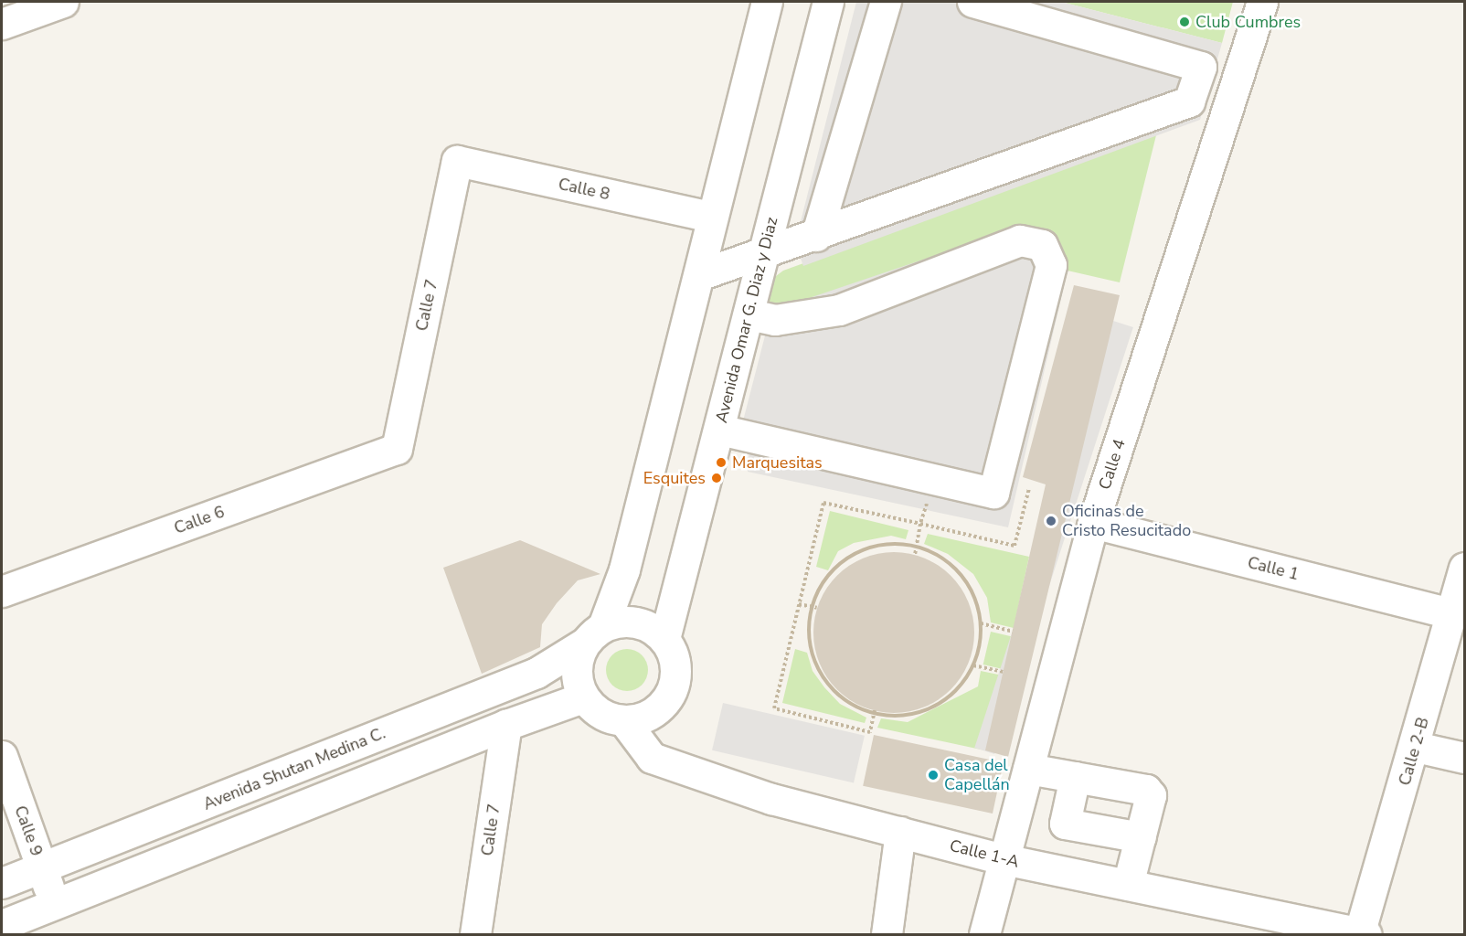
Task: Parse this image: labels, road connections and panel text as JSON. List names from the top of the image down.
{
  "streets": {
    "street": [
      "Calle 8",
      "Calle 7",
      "Avenida Omar G. Diaz y Diaz",
      "Calle 4",
      "Calle 6",
      "Calle 1",
      "Calle 2-B",
      "Avenida Shutan Medina C.",
      "Calle 9",
      "Calle 1-A"
    ]
  },
  "crossings": [
    ["Calle 8", "Calle 7"],
    ["Calle 7", "Calle 6"],
    ["Avenida Omar G. Diaz y Diaz", "Avenida Shutan Medina C."],
    ["Avenida Omar G. Diaz y Diaz", "Calle 1-A"],
    ["Calle 4", "Calle 1"],
    ["Calle 4", "Calle 1-A"],
    ["Calle 1", "Calle 2-B"],
    ["Calle 2-B", "Calle 1-A"],
    ["Avenida Shutan Medina C.", "Calle 9"],
    ["Avenida Shutan Medina C.", "Calle 1-A"]
  ],
  "places": [
    "Club Cumbres",
    "Marquesitas",
    "Esquites",
    "Oficinas de Cristo Resucitado",
    "Casa del Capellán"
  ]
}
